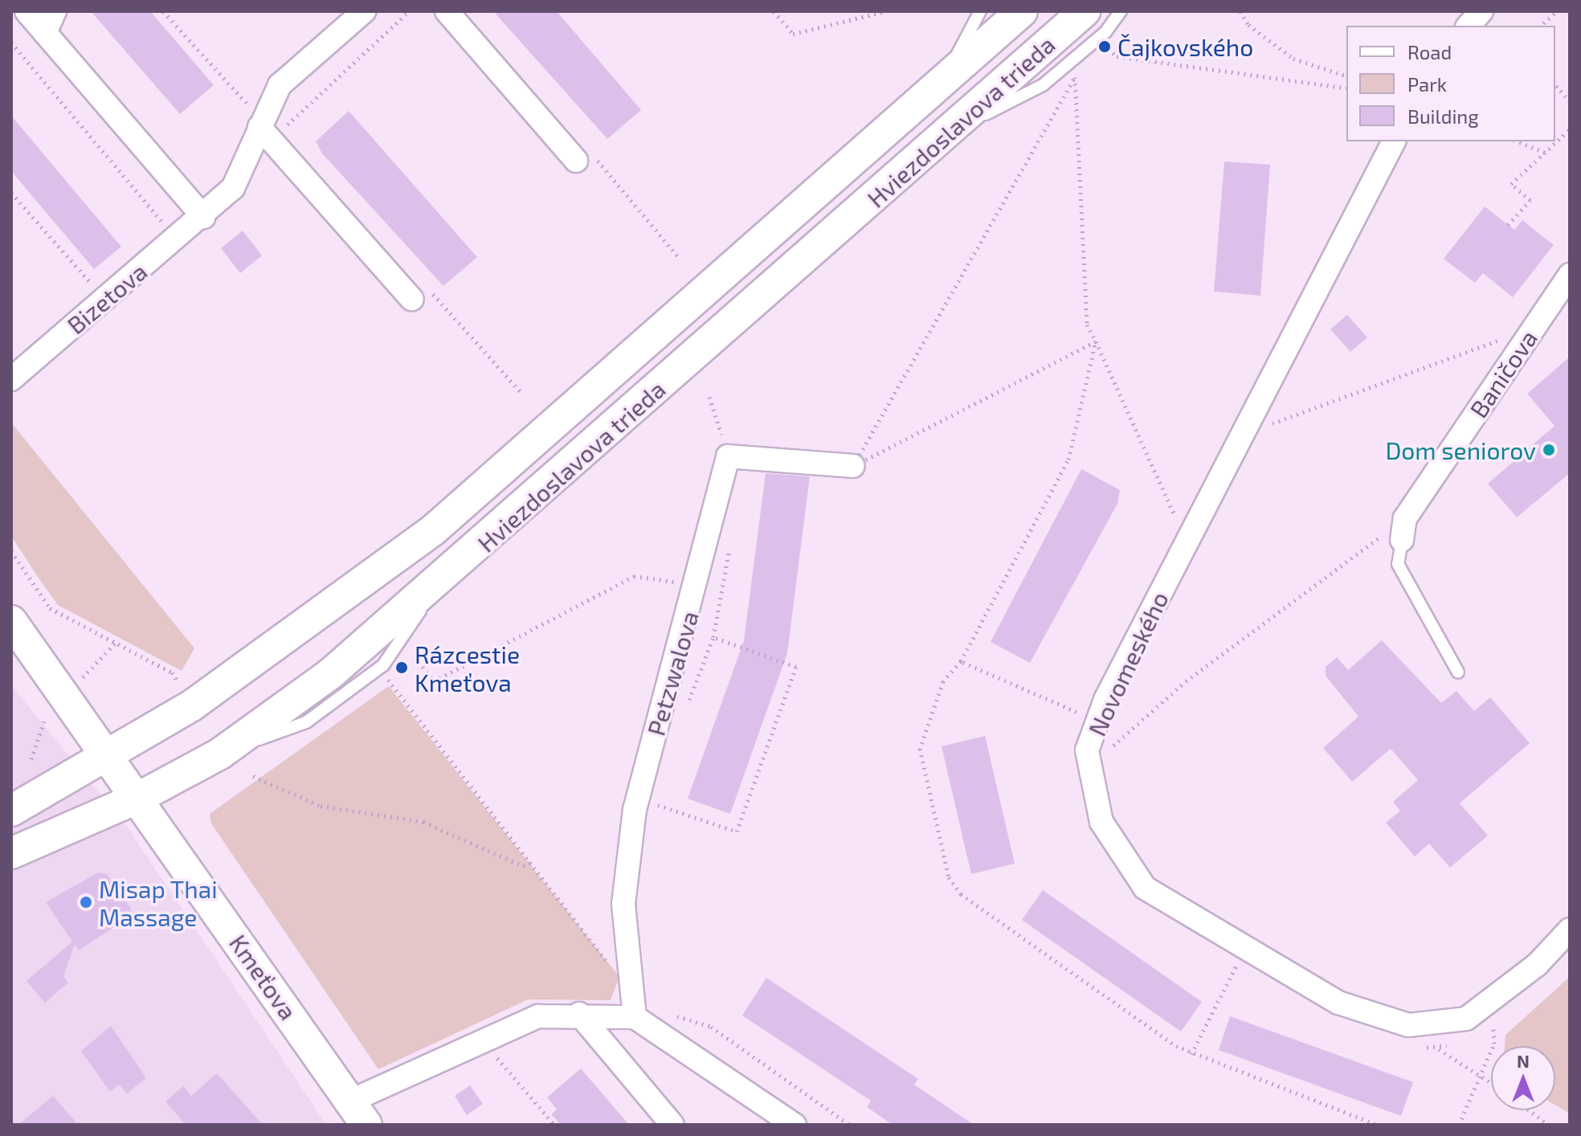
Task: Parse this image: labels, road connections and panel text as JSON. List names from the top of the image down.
{
  "streets": {
    "street": [
      "Hviezdoslavova trieda",
      "Bizetova",
      "Baničova",
      "Novomeského",
      "Petzwalova",
      "Kmeťova"
    ]
  },
  "crossings": [
    ["Hviezdoslavova trieda", "Kmeťova"]
  ],
  "places": [
    "Čajkovského",
    "Dom seniorov",
    "Rázcestie Kmeťova",
    "Misap Thai Massage"
  ],
  "legend": ["Road", "Park", "Building"],
  "north": "top"
}
